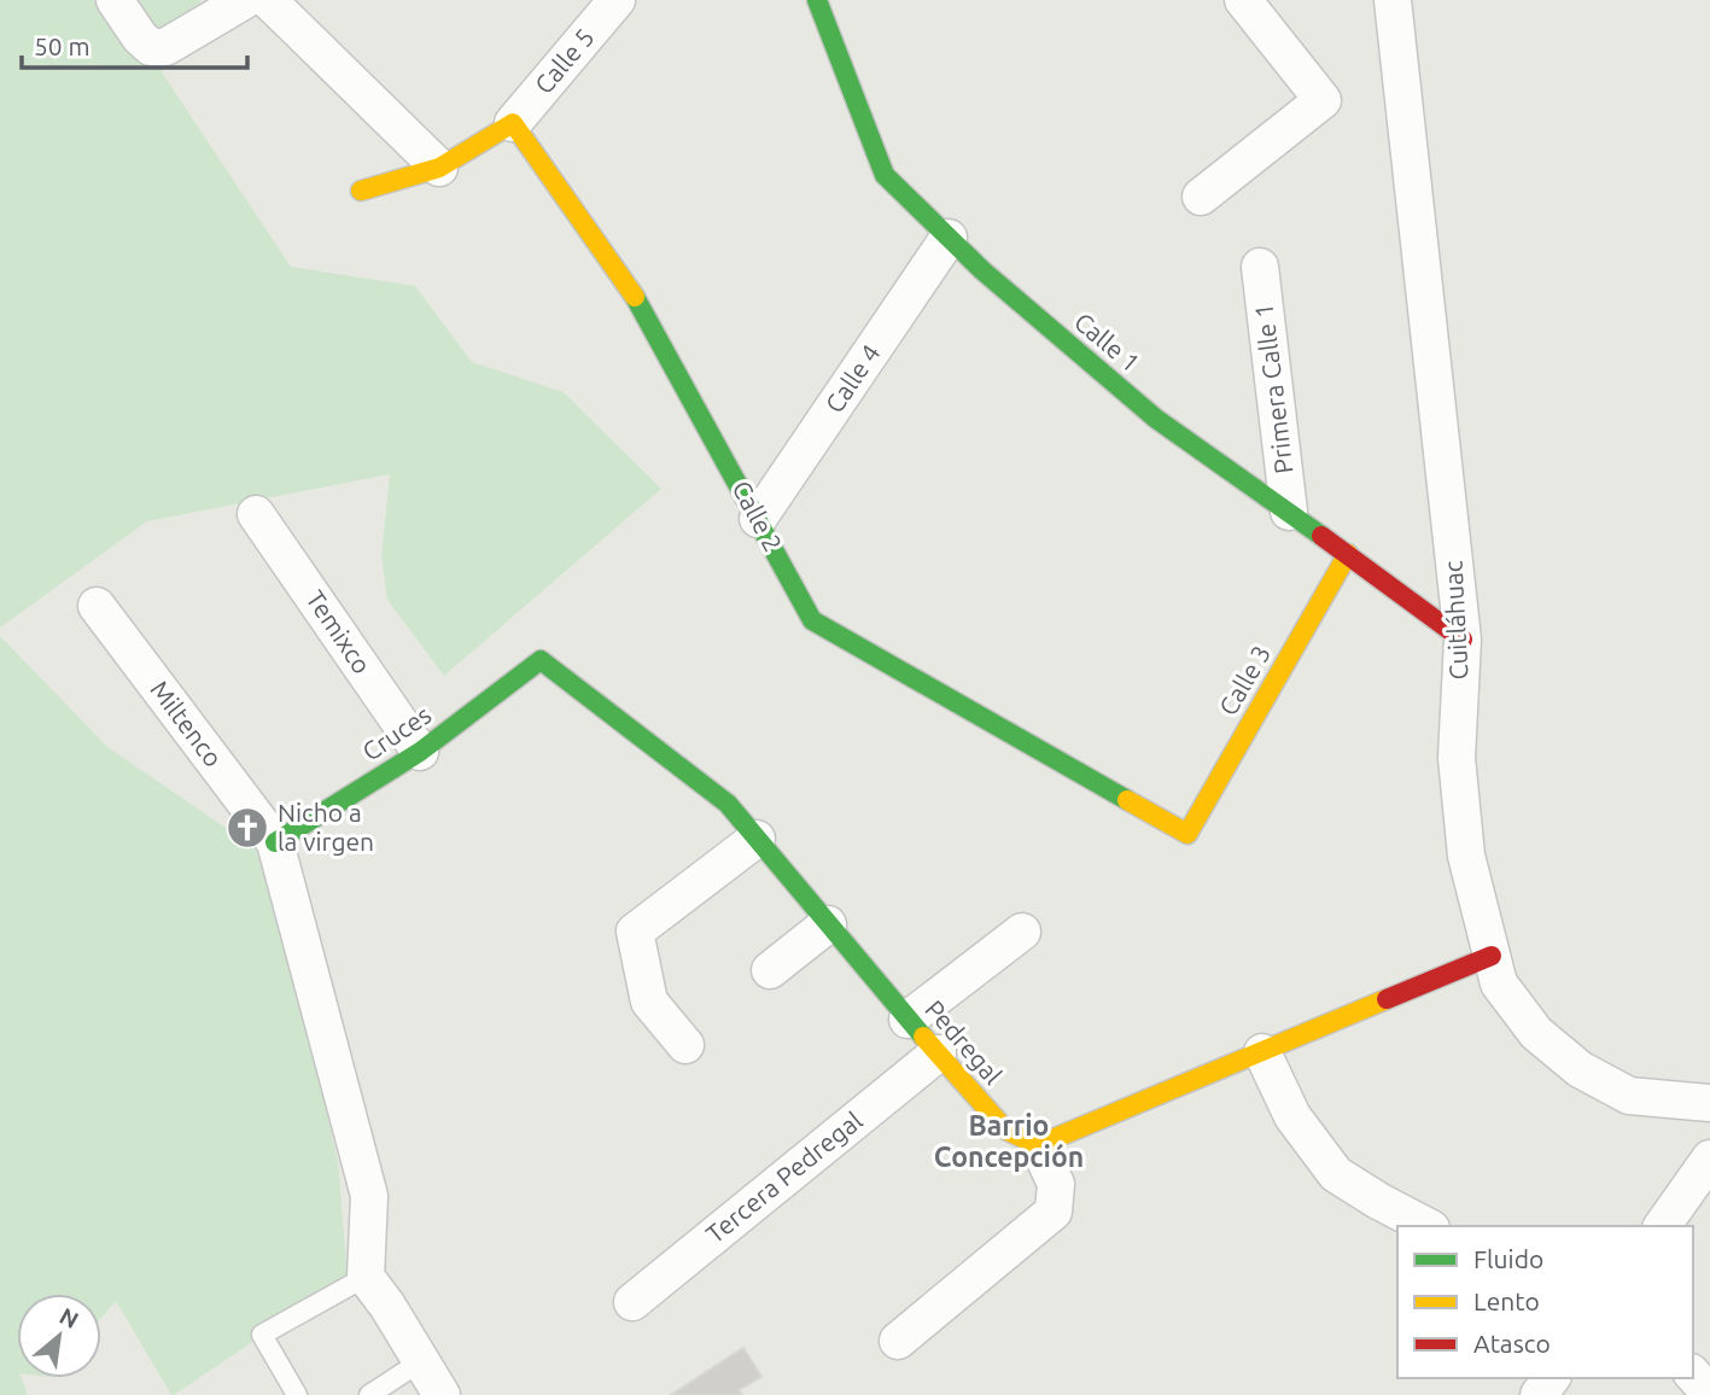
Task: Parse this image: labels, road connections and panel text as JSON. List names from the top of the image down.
{
  "streets": {
    "street": [
      "Calle 5",
      "Calle 1",
      "Calle 4",
      "Primera Calle 1",
      "Calle 2",
      "Cuitláhuac",
      "Temixco",
      "Calle 3",
      "Miltenco",
      "Cruces",
      "Pedregal",
      "Tercera Pedregal"
    ]
  },
  "crossings": [
    ["Calle 5", "Calle 2"],
    ["Calle 1", "Calle 4"],
    ["Calle 1", "Primera Calle 1"],
    ["Calle 1", "Cuitláhuac"],
    ["Calle 1", "Calle 3"],
    ["Calle 4", "Calle 2"],
    ["Calle 2", "Calle 3"],
    ["Temixco", "Cruces"],
    ["Miltenco", "Cruces"],
    ["Cruces", "Pedregal"],
    ["Pedregal", "Tercera Pedregal"]
  ],
  "districts": ["Barrio Concepción"],
  "places": {
    "church": ["Nicho a la virgen"]
  },
  "legend": ["Fluido", "Lento", "Atasco"],
  "scale_bar": "50 m",
  "north": "top right"
}
